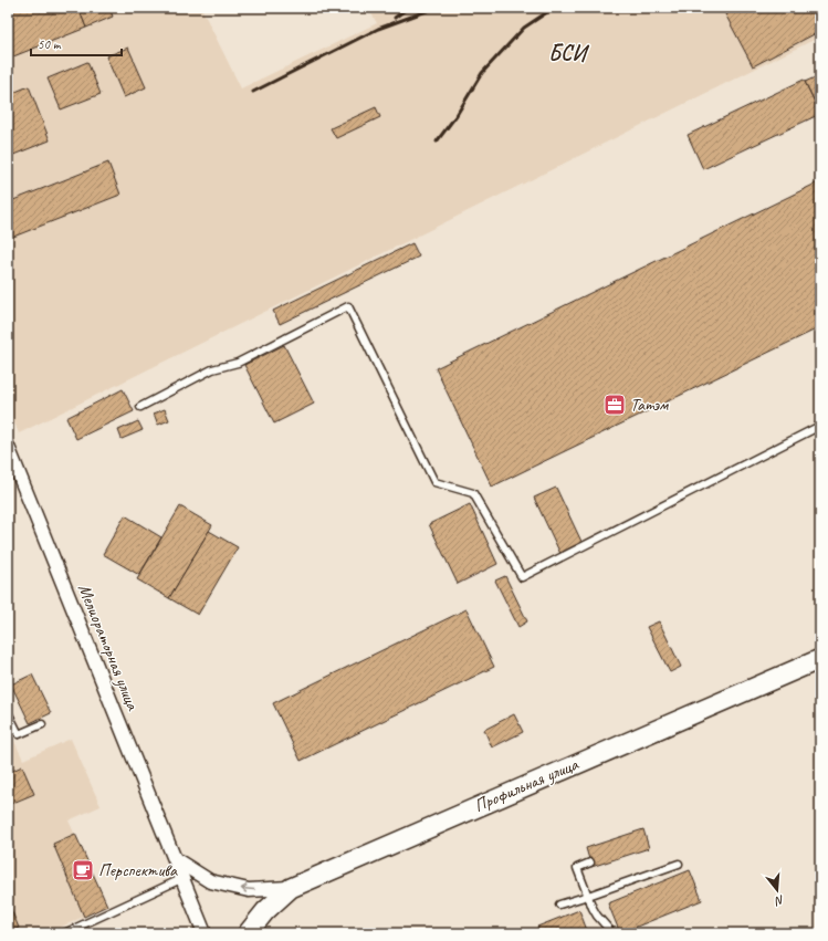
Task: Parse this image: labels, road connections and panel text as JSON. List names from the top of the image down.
{
  "streets": {
    "street": ["Мелиораторная улица", "Профильная улица"]
  },
  "districts": ["БСИ"],
  "places": {
    "office": ["Татэм"],
    "cafe": ["Перспектива"]
  },
  "scale_bar": "50 m",
  "north": "bottom"
}
